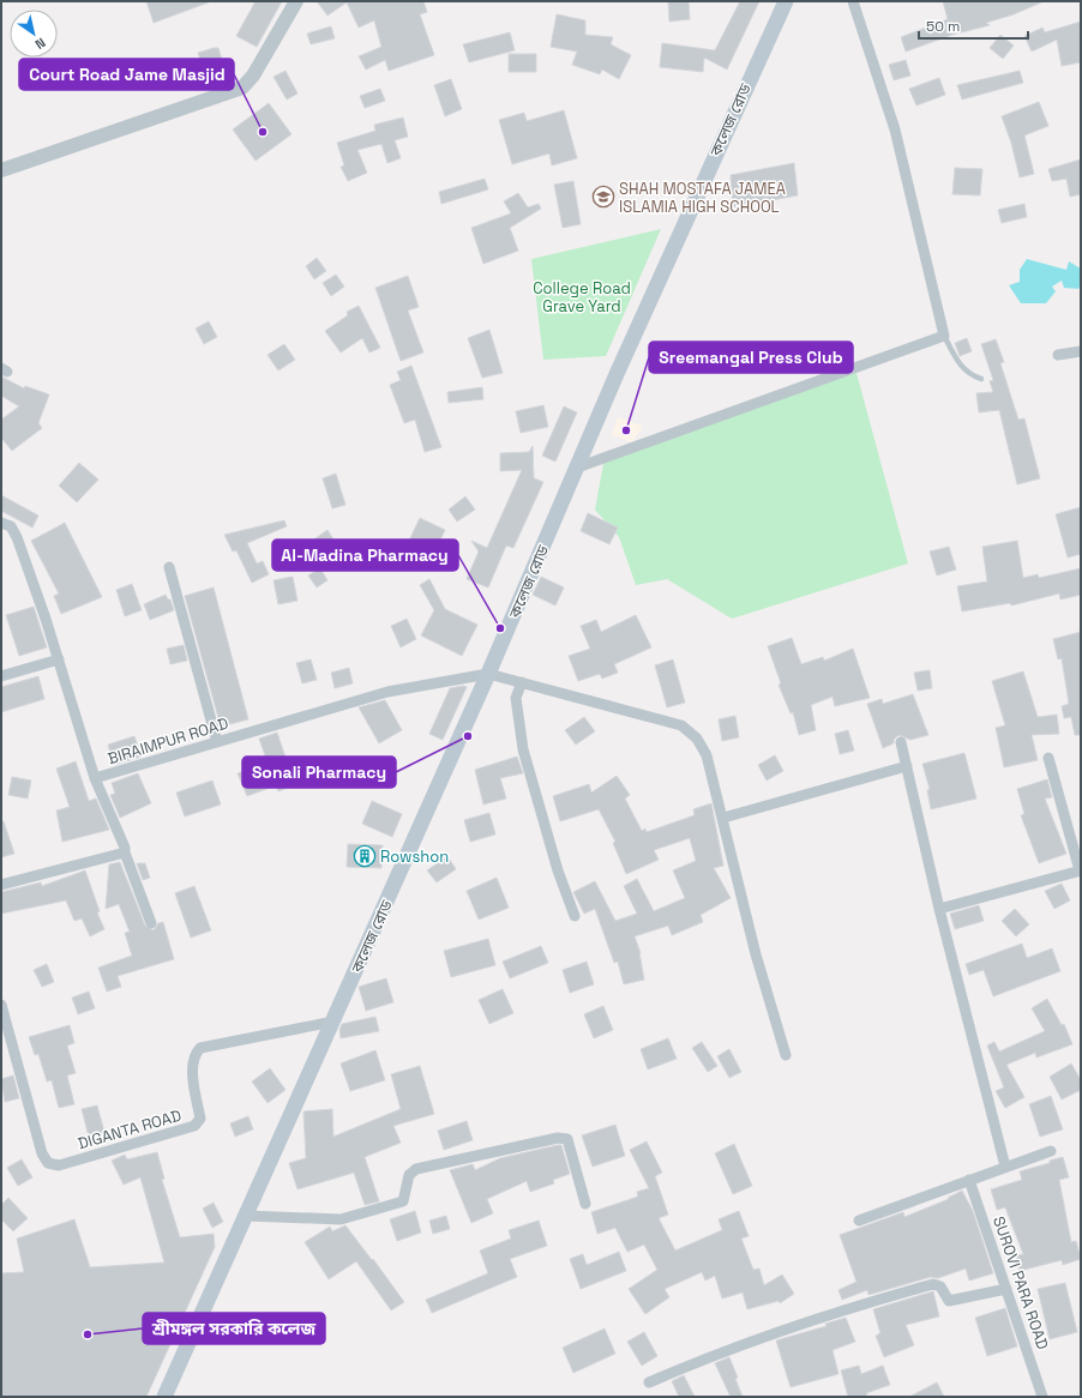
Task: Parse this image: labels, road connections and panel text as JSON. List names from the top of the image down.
{
  "streets": {
    "main road": ["কলেজ রোড"],
    "street": ["BIRAIMPUR ROAD", "DIGANTA ROAD", "SUROVI PARA ROAD"]
  },
  "crossings": [
    ["কলেজ রোড", "BIRAIMPUR ROAD"],
    ["কলেজ রোড", "DIGANTA ROAD"]
  ],
  "parks": ["College Road Grave Yard"],
  "places": {
    "other": [
      "Court Road Jame Masjid",
      "Sreemangal Press Club",
      "Al-Madina Pharmacy",
      "Sonali Pharmacy",
      "শ্রীমঙ্গল সরকারি কলেজ"
    ],
    "school or university": ["SHAH MOSTAFA JAMEA ISLAMIA HIGH SCHOOL"],
    "building": ["Rowshon"]
  },
  "scale_bar": "50 m",
  "north": "bottom right"
}
